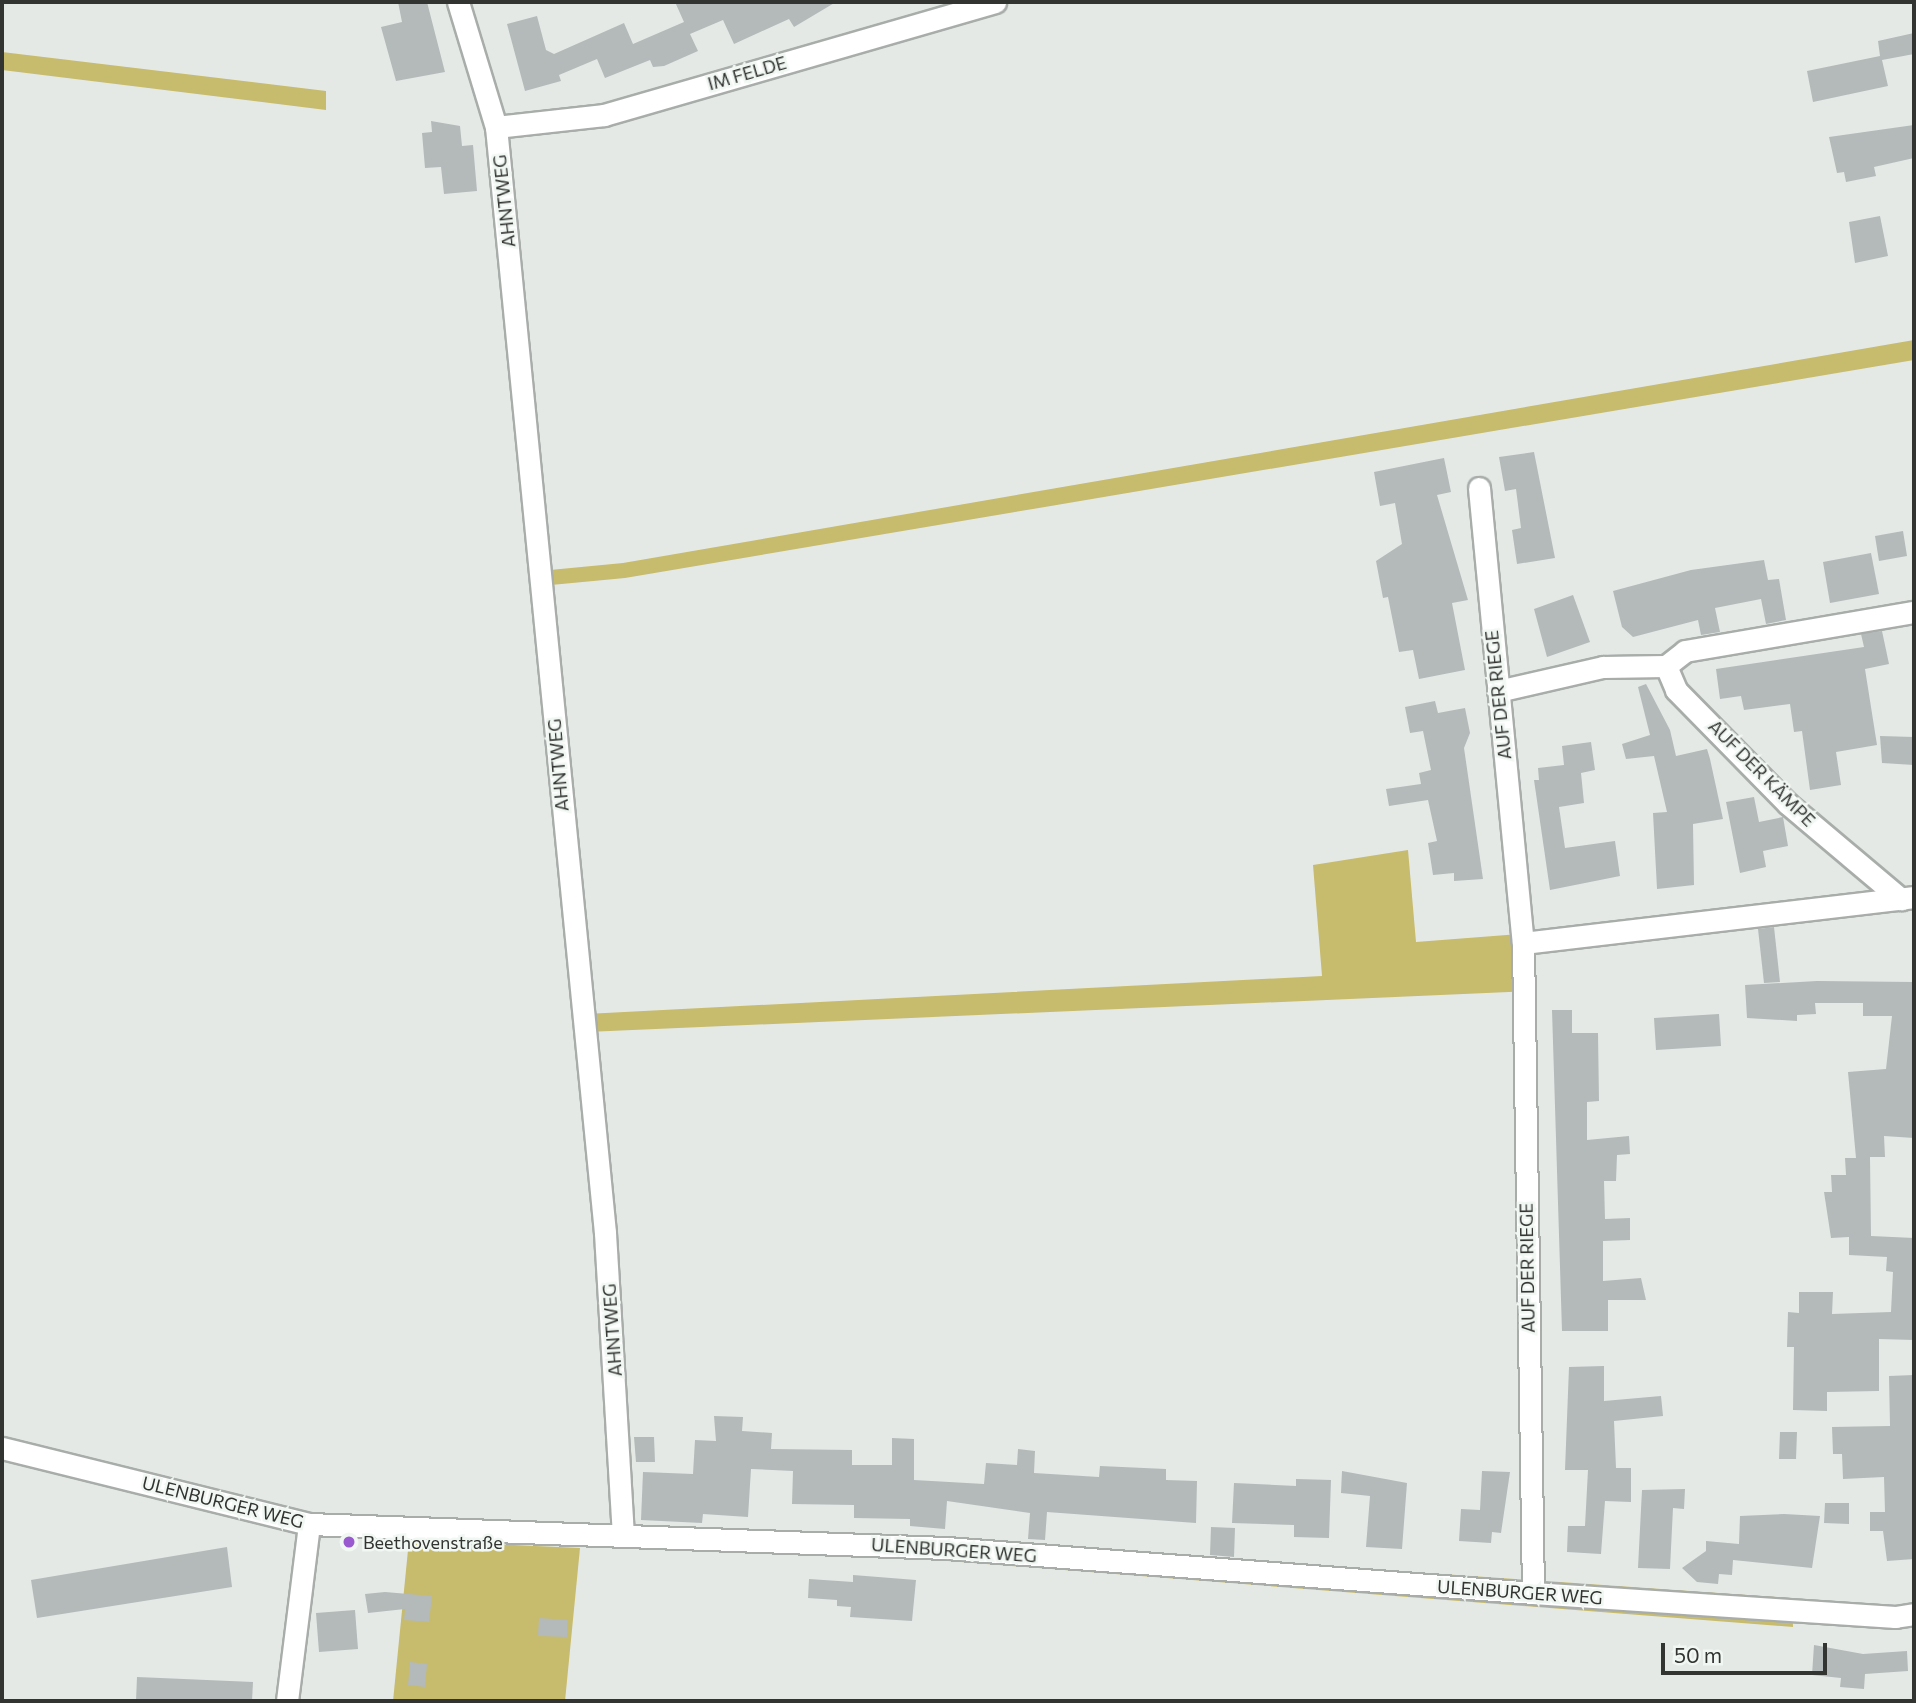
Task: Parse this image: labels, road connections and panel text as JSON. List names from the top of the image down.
{
  "streets": {
    "street": [
      "IM FELDE",
      "AHNTWEG",
      "AUF DER RIEGE",
      "AUF DER KÄMPE",
      "ULENBURGER WEG"
    ]
  },
  "crossings": [
    ["IM FELDE", "AHNTWEG"],
    ["AHNTWEG", "ULENBURGER WEG"],
    ["AUF DER RIEGE", "ULENBURGER WEG"]
  ],
  "places": ["Beethovenstraße"],
  "scale_bar": "50 m"
}
